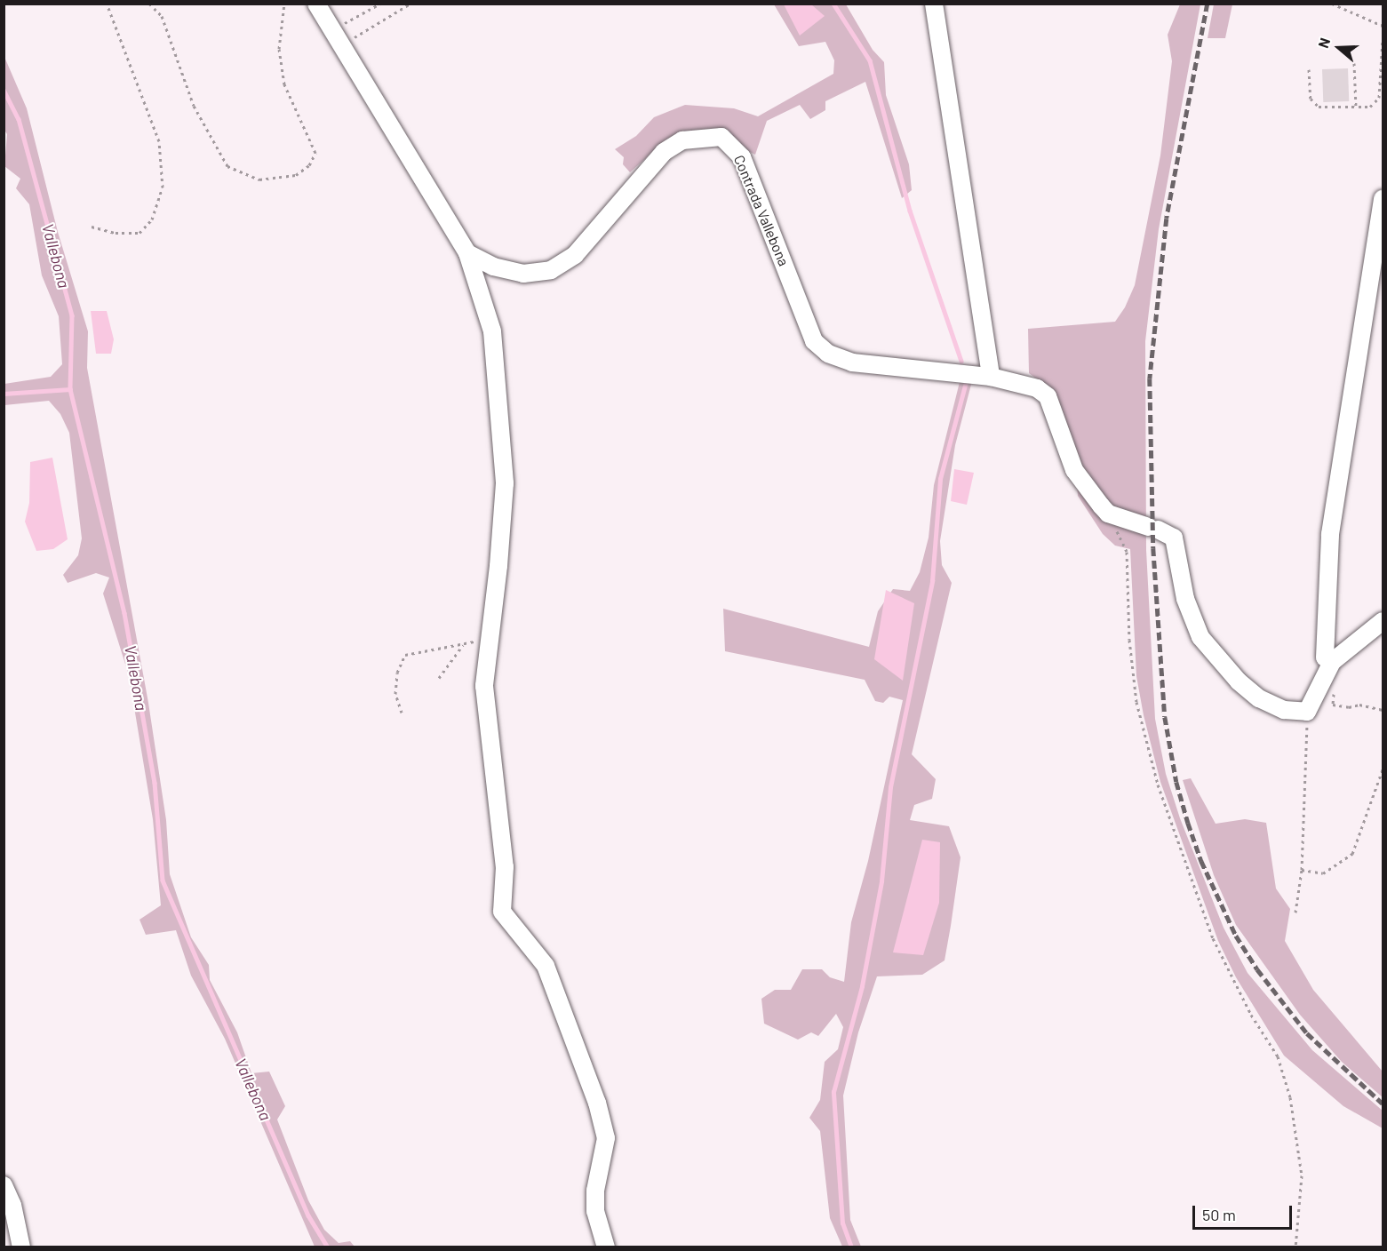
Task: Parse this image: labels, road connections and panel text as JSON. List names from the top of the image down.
{
  "streets": {
    "street": ["Contrada Vallebona"]
  },
  "water": ["Vallebona"],
  "scale_bar": "50 m",
  "north": "left"
}
